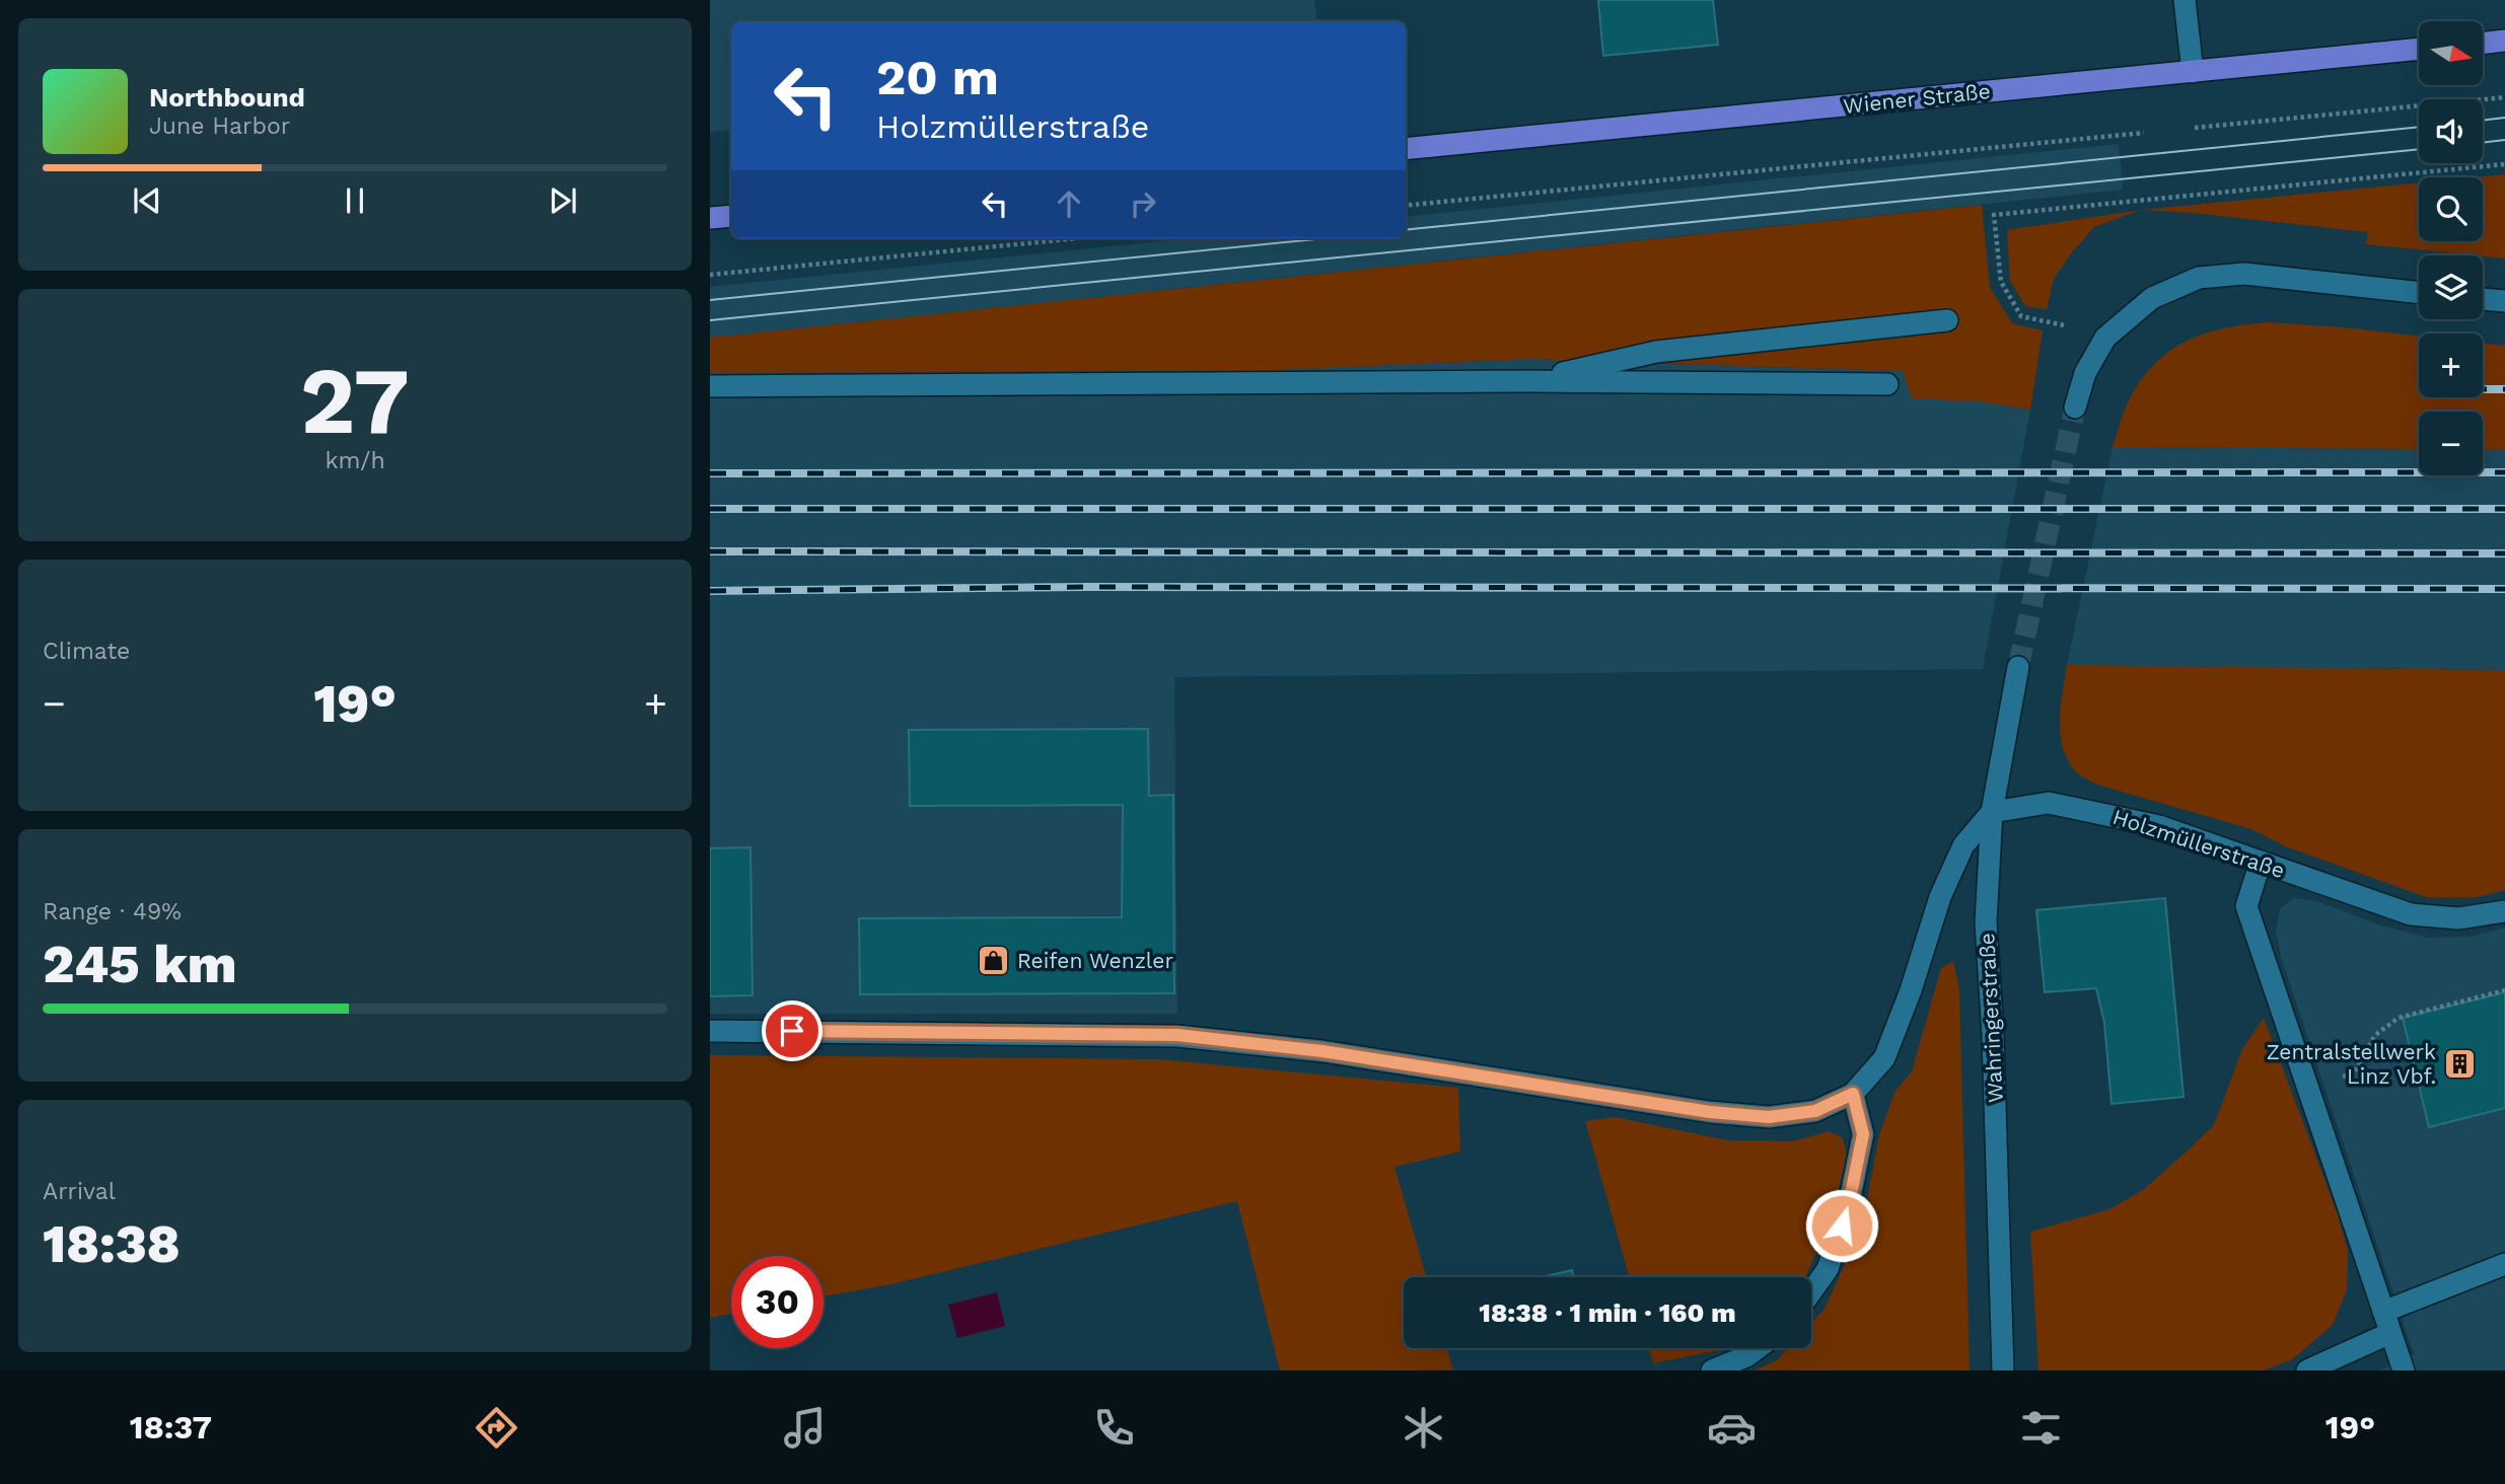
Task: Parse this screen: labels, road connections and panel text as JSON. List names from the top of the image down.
{
  "streets": {
    "main road": ["Wiener Straße"],
    "street": ["Holzmüllerstraße", "Wahringerstraße"]
  },
  "crossings": [
    ["Holzmüllerstraße", "Wahringerstraße"]
  ],
  "places": {
    "shop": ["Reifen Wenzler"],
    "building": ["Zentralstellwerk Linz Vbf."]
  },
  "north": "right",
  "page": {
    "map_buttons": ["+", "−"],
    "turn": ["20 m", "Holzmüllerstraße"],
    "song": ["Northbound", "June Harbor"],
    "tile": [
      ["27", "km/h"],
      "Climate",
      ["Range · 49%", "245 km"],
      ["Arrival", "18:38"]
    ],
    "heat": ["−", "19°", "+"],
    "limit": "30",
    "trip": "18:38 · 1 min · 160 m",
    "tabs": ["18:37", "19°"]
  }
}
